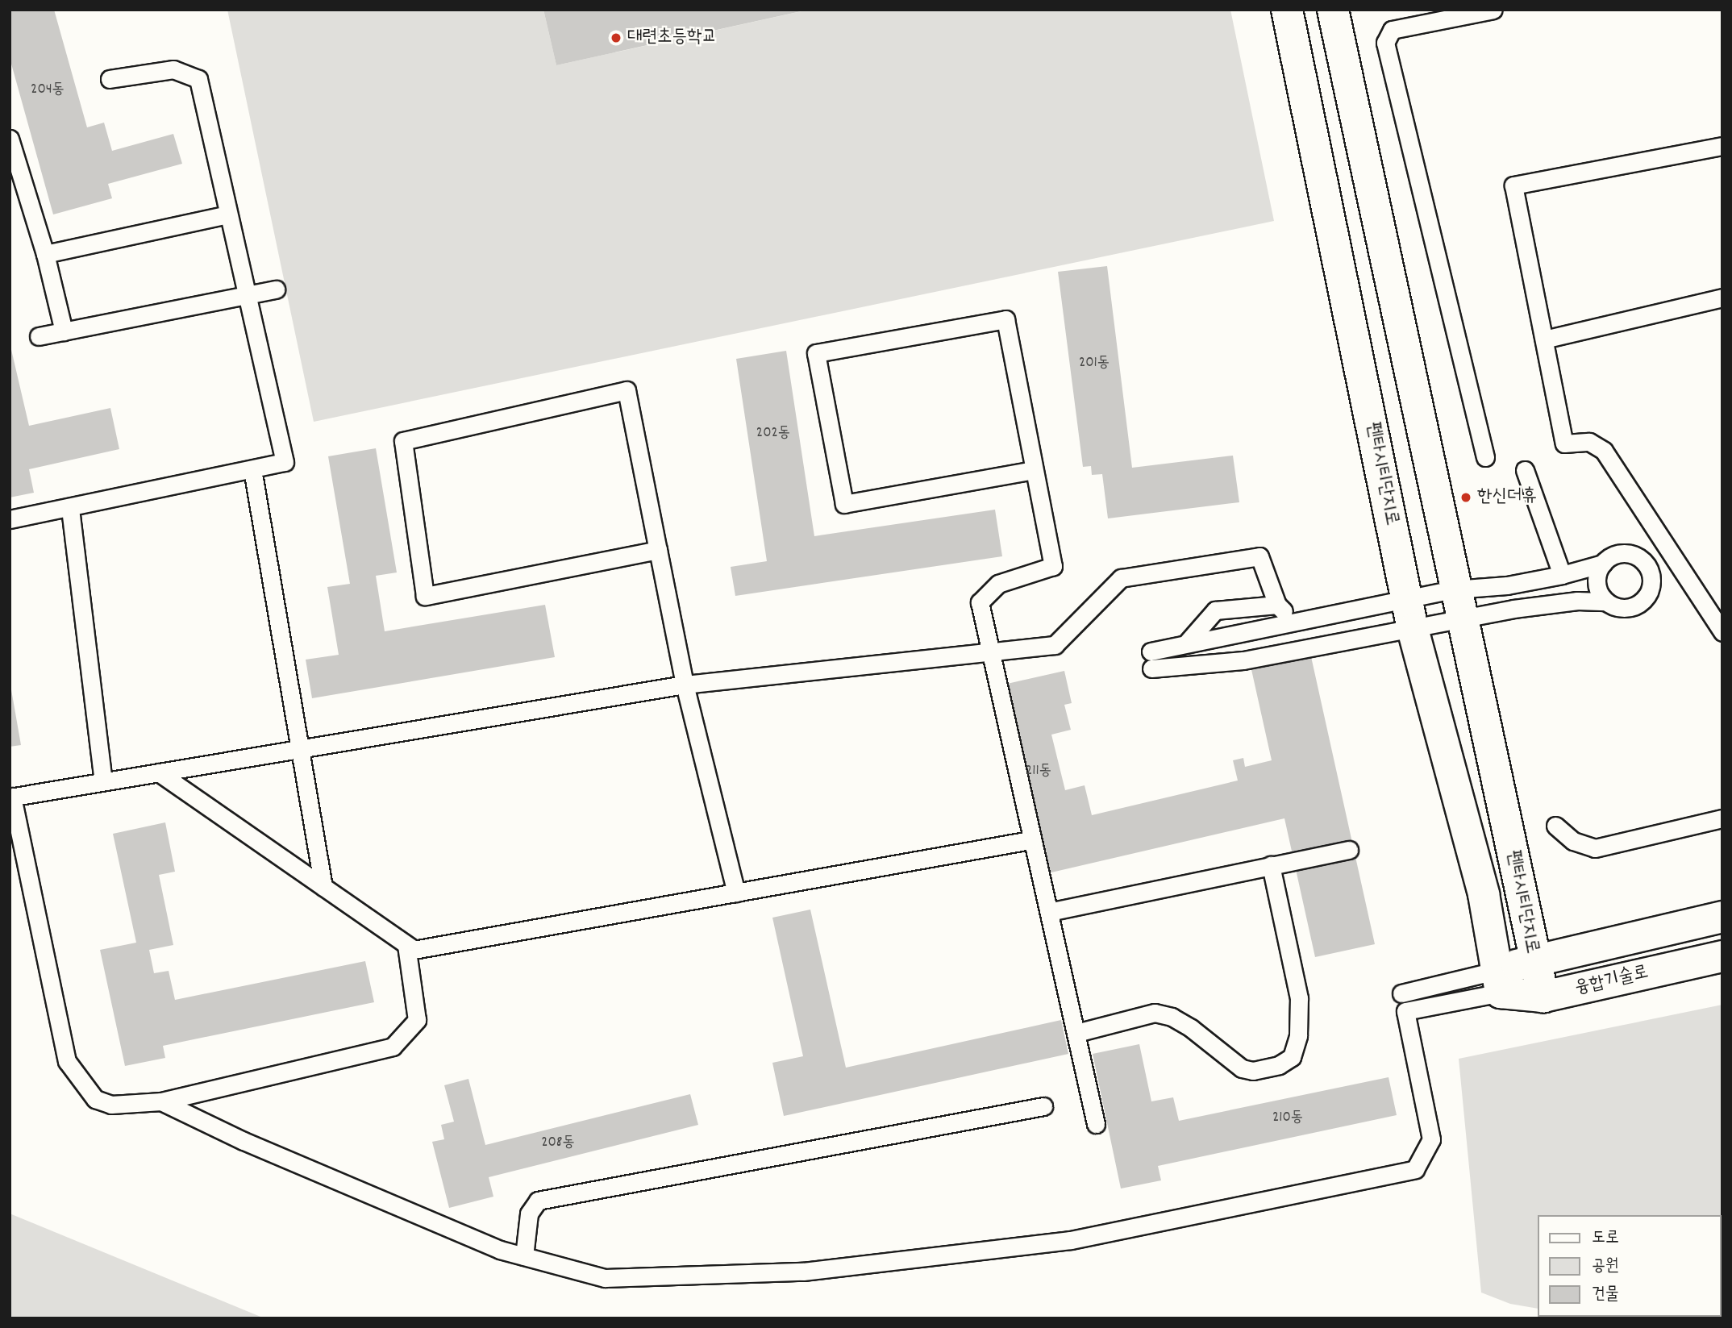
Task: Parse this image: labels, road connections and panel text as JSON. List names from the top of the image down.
{
  "streets": {
    "street": ["펜타시티단지로", "융합기술로"]
  },
  "crossings": [
    ["펜타시티단지로", "융합기술로"]
  ],
  "places": ["대련초등학교", "한신더휴"],
  "house_numbers": [
    "204동",
    "201동",
    "202동",
    "211동",
    "210동",
    "208동"
  ],
  "legend": ["도로", "공원", "건물"]
}
